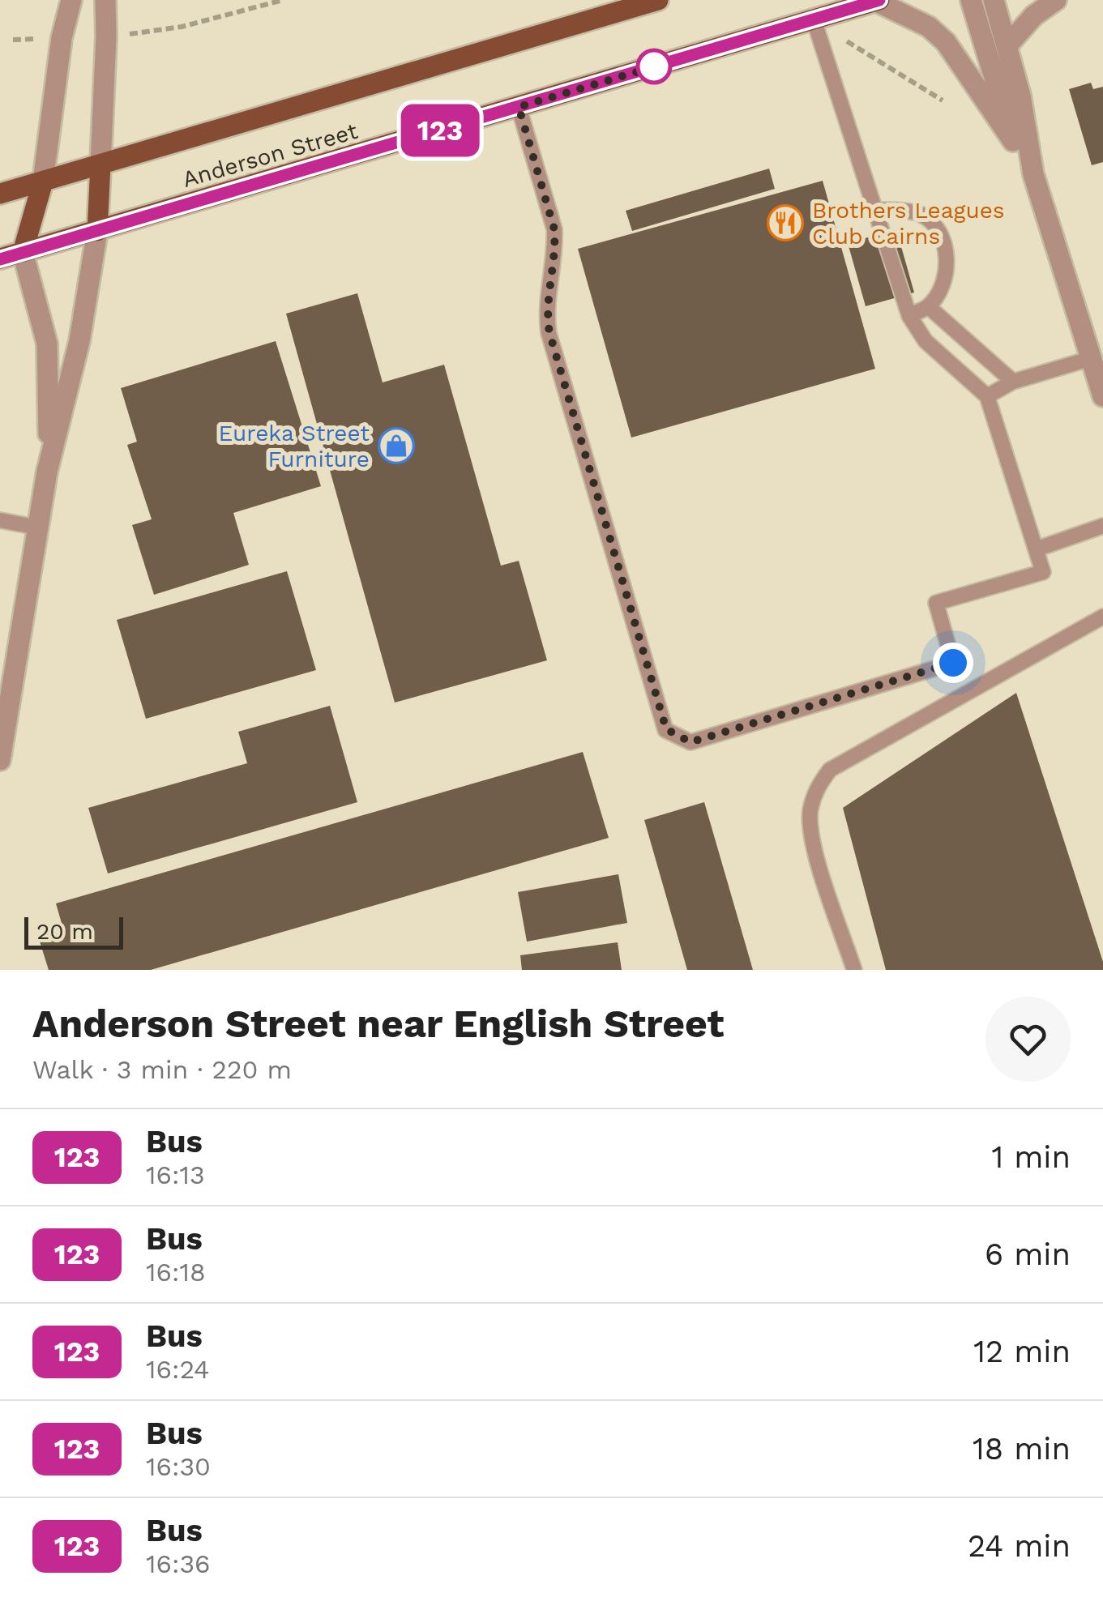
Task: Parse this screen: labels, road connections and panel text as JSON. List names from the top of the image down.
{
  "streets": {
    "main road": ["Anderson Street"]
  },
  "places": {
    "restaurant": ["Brothers Leagues Club Cairns"],
    "shop": ["Eureka Street Furniture"]
  },
  "lines": ["bus line 123"],
  "scale_bar": "20 m",
  "page": {
    "on_map": "123",
    "scale": "20 m",
    "heading": ["Anderson Street near English Street", "Walk · 3 min · 220 m"],
    "list": [
      {
        "mark": "123",
        "name": "Bus",
        "note": "16:13",
        "value": "1 min"
      },
      {
        "mark": "123",
        "name": "Bus",
        "note": "16:18",
        "value": "6 min"
      },
      {
        "mark": "123",
        "name": "Bus",
        "note": "16:24",
        "value": "12 min"
      },
      {
        "mark": "123",
        "name": "Bus",
        "note": "16:30",
        "value": "18 min"
      },
      {
        "mark": "123",
        "name": "Bus",
        "note": "16:36",
        "value": "24 min"
      }
    ]
  }
}
